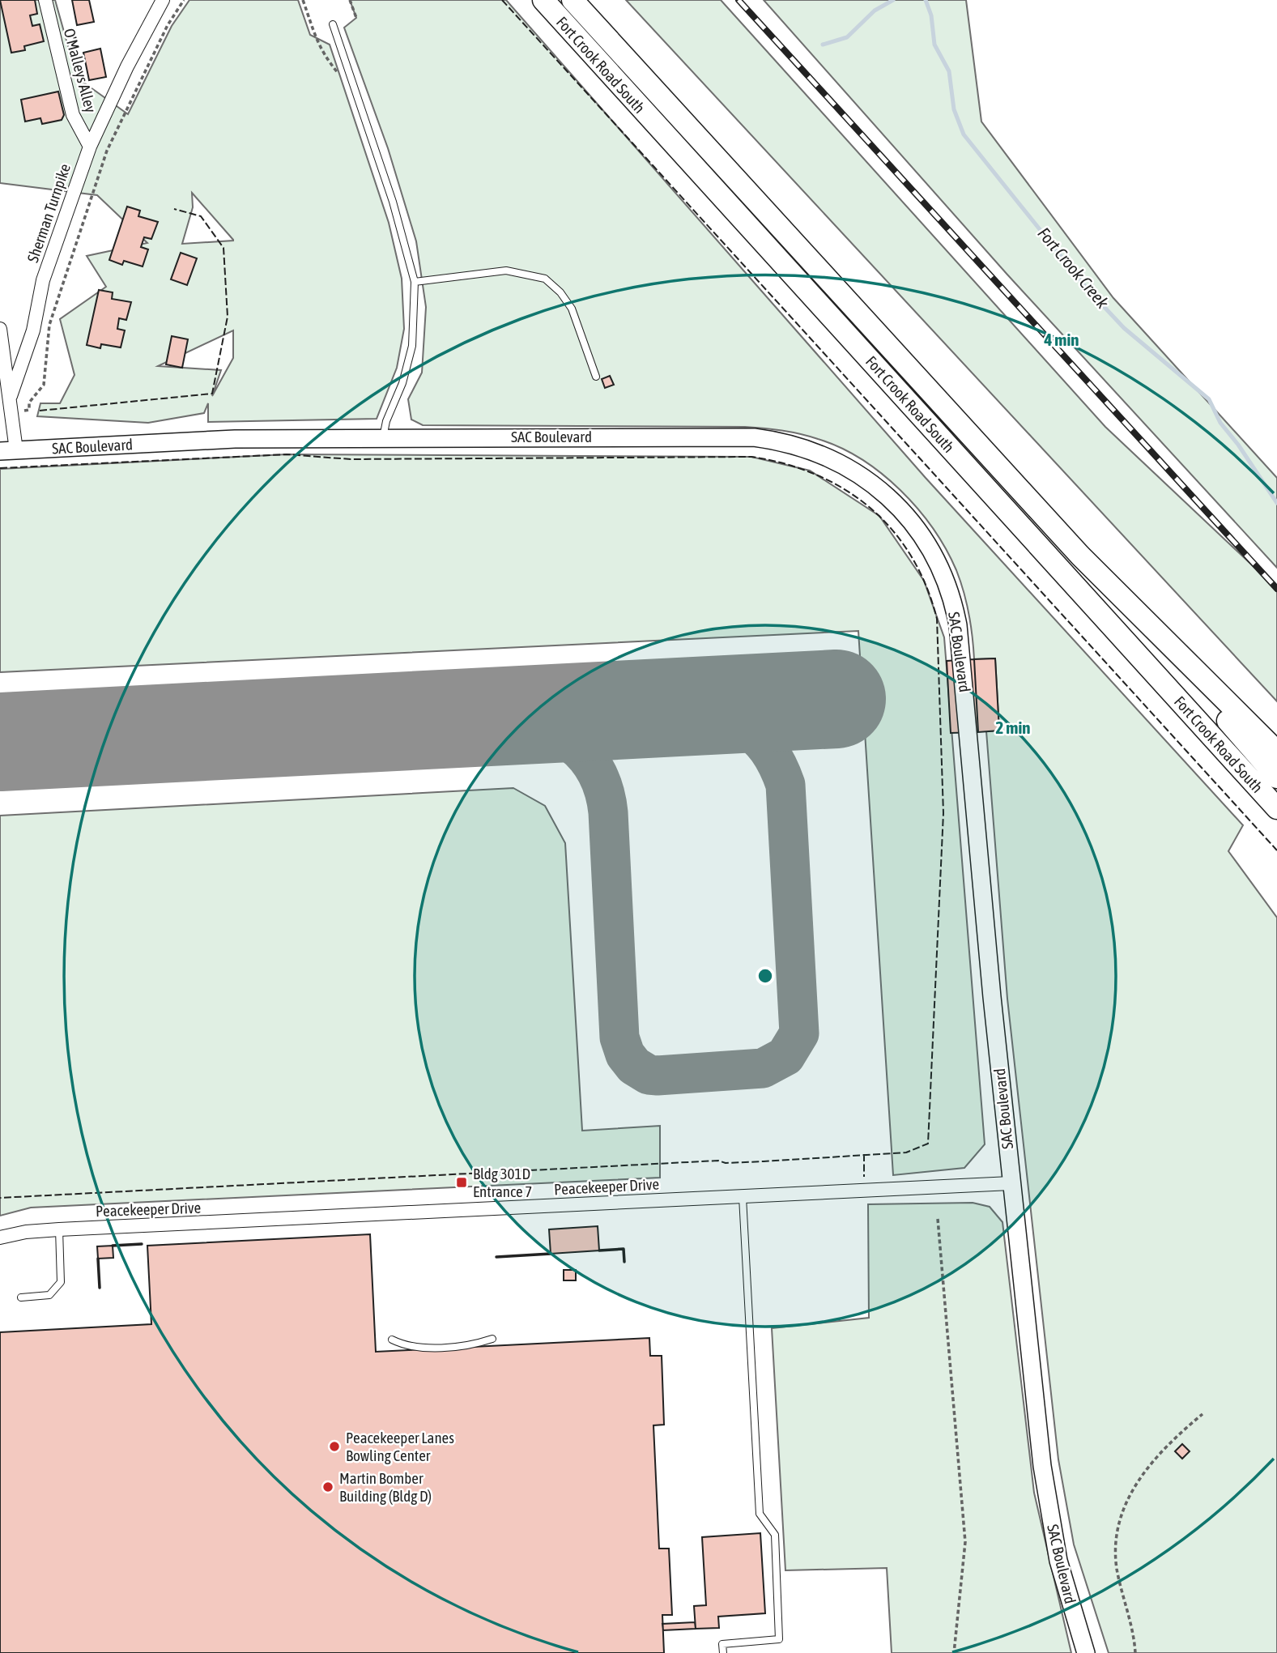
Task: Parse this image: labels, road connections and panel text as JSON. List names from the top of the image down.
{
  "streets": {
    "main road": ["Fort Crook Road South"],
    "street": [
      "O'Malleys Alley",
      "Sherman Turnpike",
      "SAC Boulevard",
      "Peacekeeper Drive"
    ]
  },
  "crossings": [
    ["O'Malleys Alley", "Sherman Turnpike"],
    ["Sherman Turnpike", "SAC Boulevard"],
    ["SAC Boulevard", "Peacekeeper Drive"]
  ],
  "water": ["Fort Crook Creek"],
  "places": {
    "transit": ["Bldg 301D Entrance 7"],
    "other": ["Peacekeeper Lanes Bowling Center", "Martin Bomber Building (Bldg D)"]
  },
  "rings": ["4 min", "2 min"]
}
